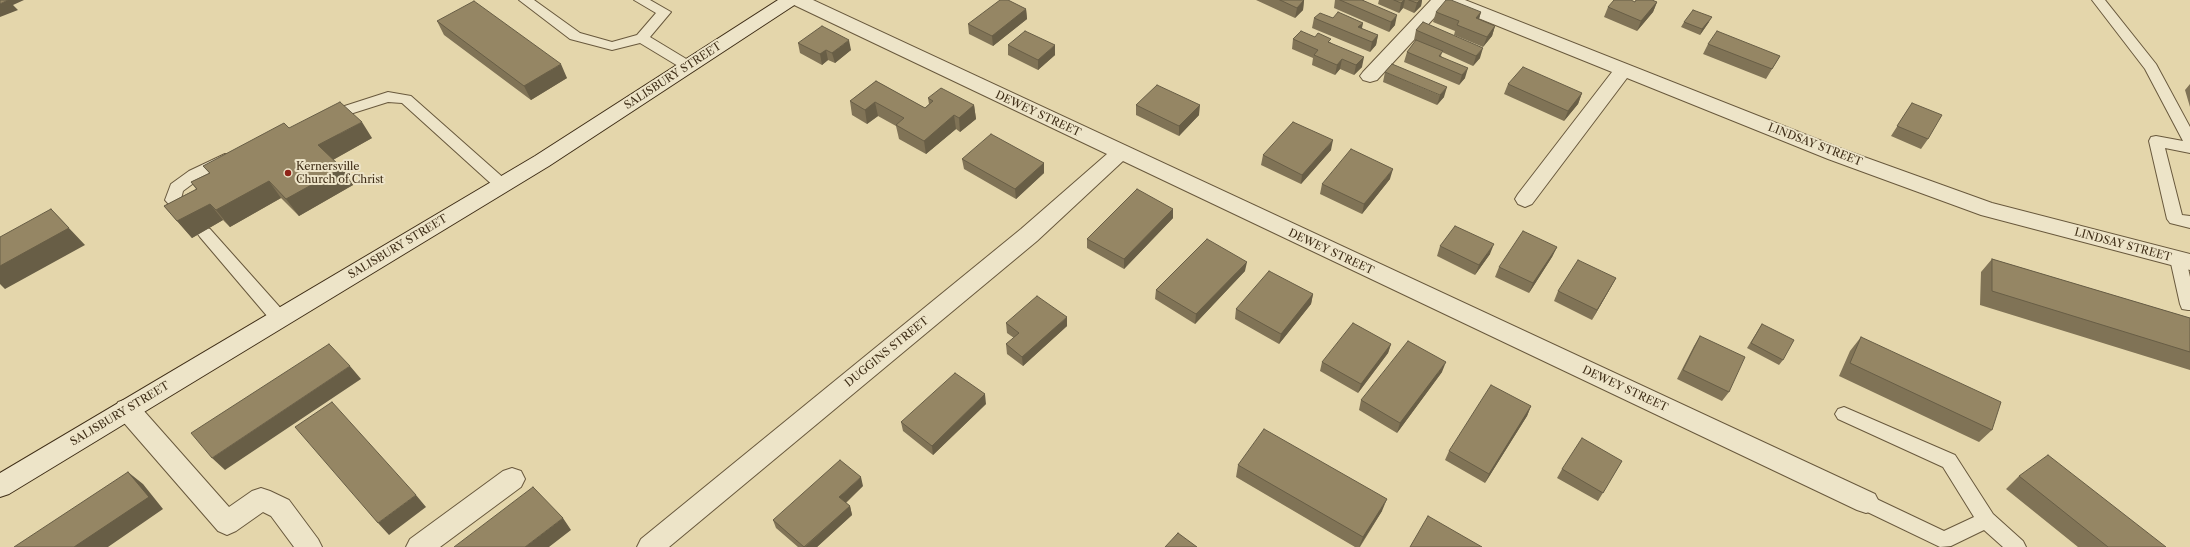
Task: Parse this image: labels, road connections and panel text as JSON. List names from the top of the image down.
{
  "streets": {
    "street": [
      "SALISBURY STREET",
      "DEWEY STREET",
      "LINDSAY STREET",
      "DUGGINS STREET"
    ]
  },
  "crossings": [
    ["DEWEY STREET", "DUGGINS STREET"]
  ],
  "places": ["Kernersville Church of Christ"]
}
